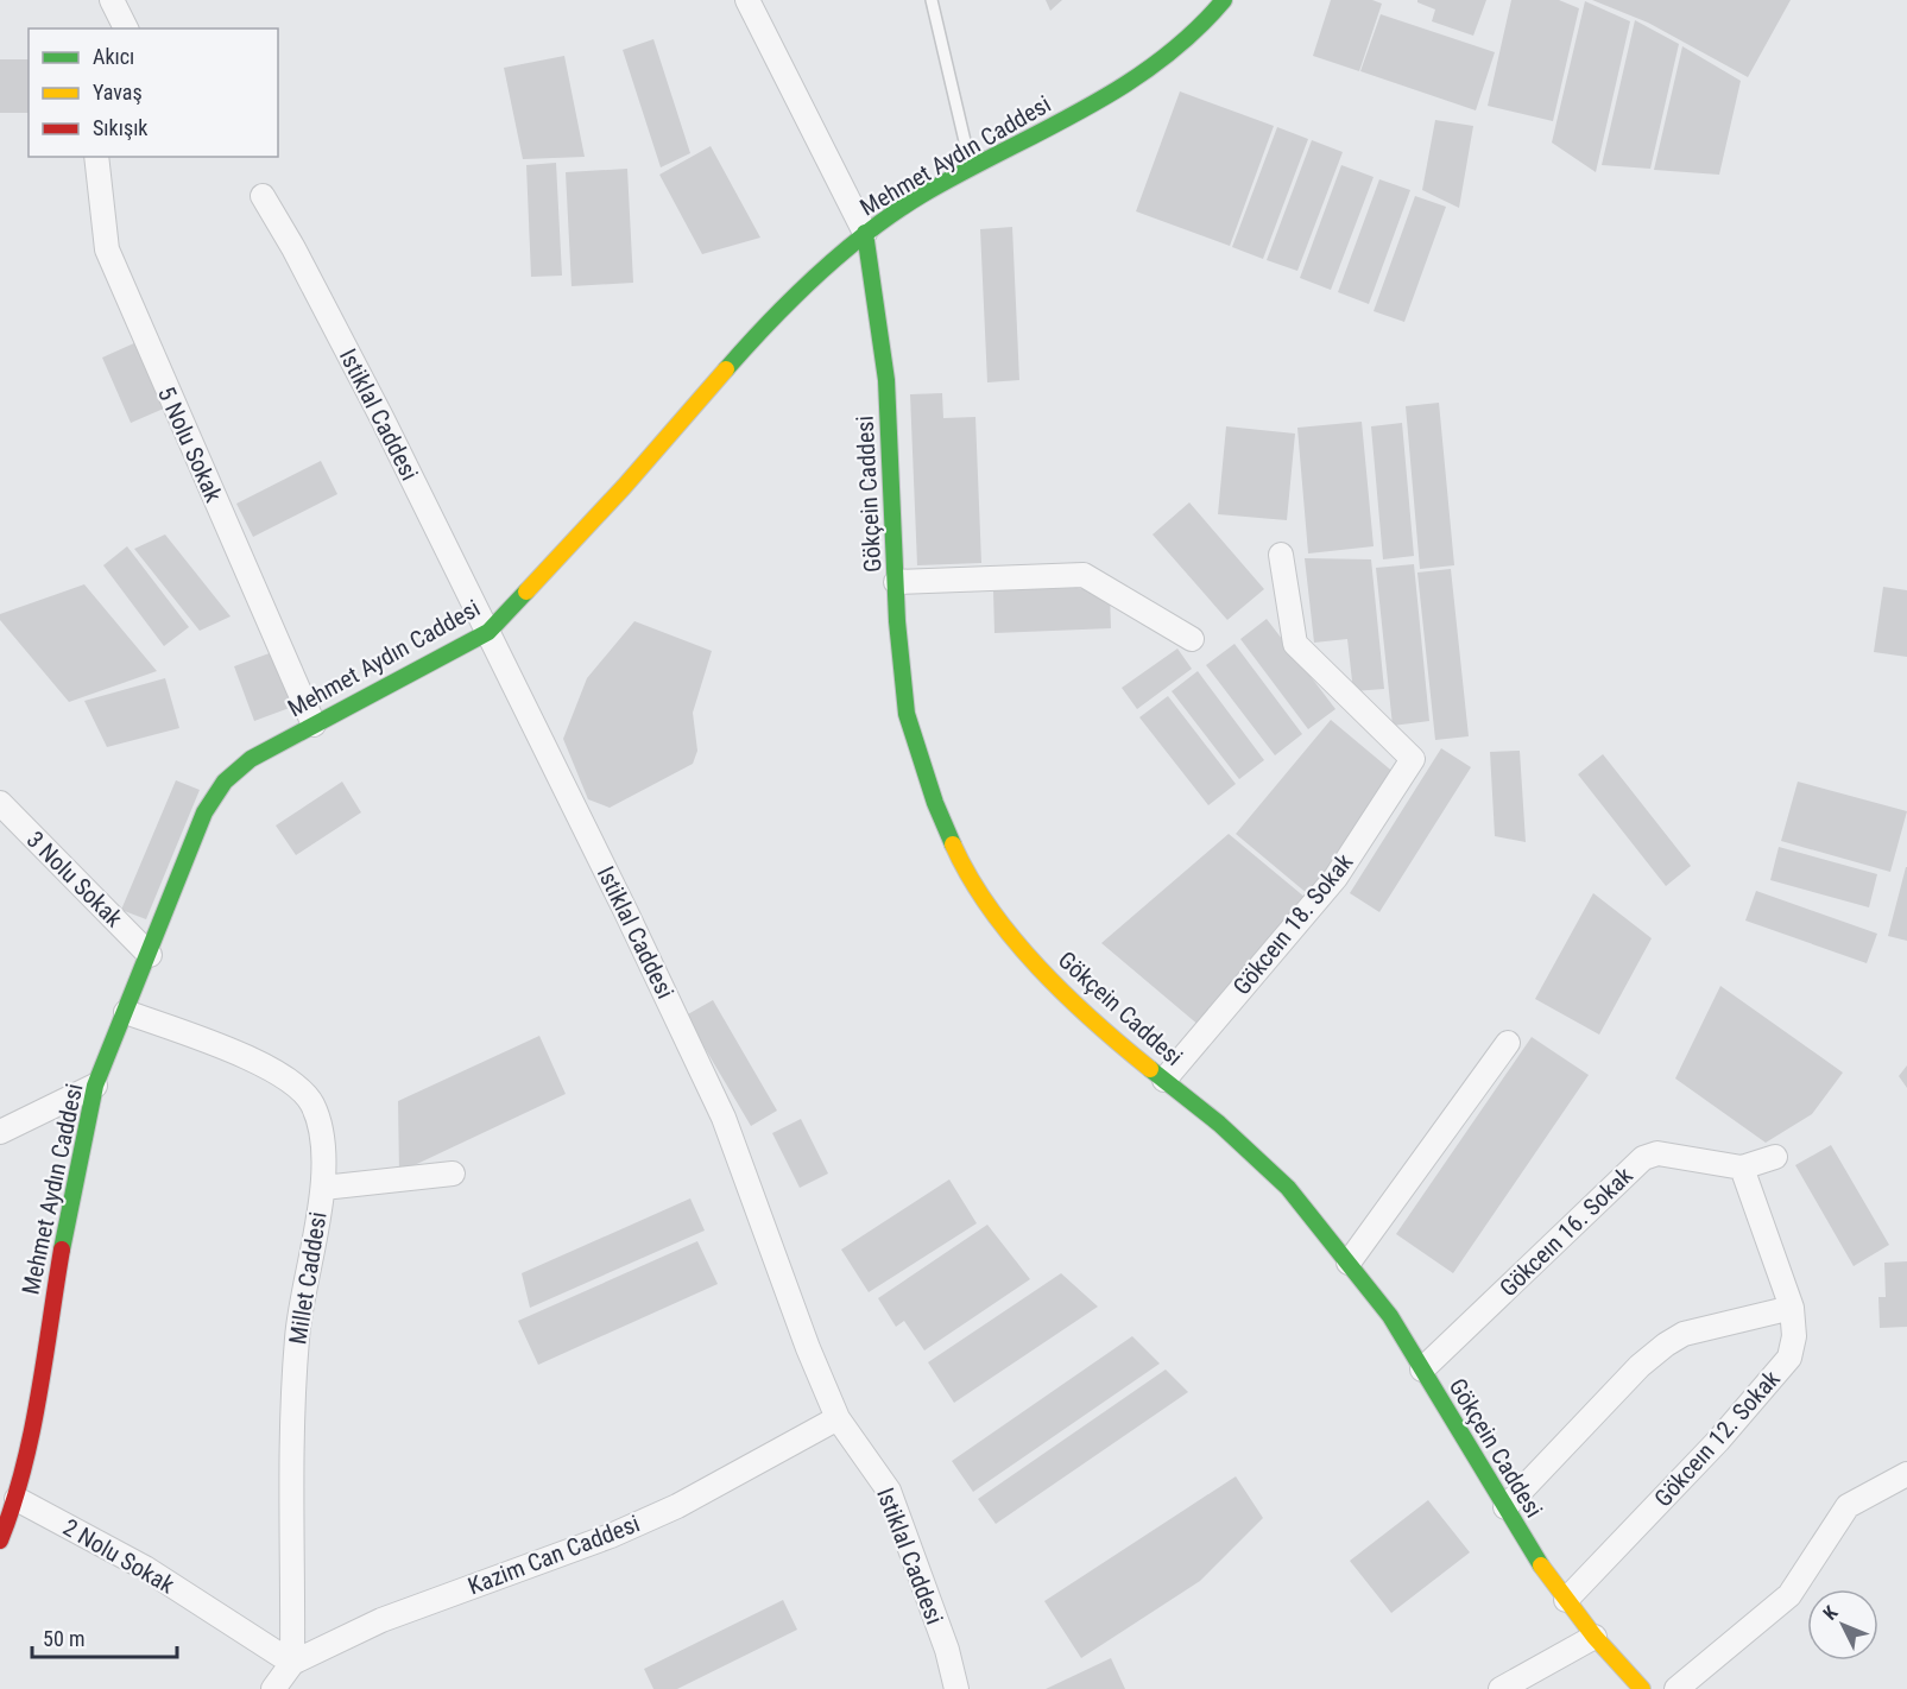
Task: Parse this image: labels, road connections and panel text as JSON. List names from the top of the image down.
{
  "streets": {
    "street": [
      "Mehmet Aydın Caddesi",
      "Istiklal Caddesi",
      "5 Nolu Sokak",
      "Gökçein Caddesi",
      "3 Nolu Sokak",
      "Gökceın 18. Sokak",
      "Gökceın 16. Sokak",
      "Millet Caddesi",
      "Gökceın 12. Sokak",
      "Kazim Can Caddesi",
      "2 Nolu Sokak"
    ]
  },
  "crossings": [
    ["Mehmet Aydın Caddesi", "Istiklal Caddesi"],
    ["Mehmet Aydın Caddesi", "5 Nolu Sokak"],
    ["Mehmet Aydın Caddesi", "Gökçein Caddesi"],
    ["Mehmet Aydın Caddesi", "3 Nolu Sokak"],
    ["Mehmet Aydın Caddesi", "Millet Caddesi"],
    ["Mehmet Aydın Caddesi", "2 Nolu Sokak"],
    ["Istiklal Caddesi", "Kazim Can Caddesi"],
    ["Gökçein Caddesi", "Gökceın 18. Sokak"],
    ["Gökçein Caddesi", "Gökceın 16. Sokak"],
    ["Gökçein Caddesi", "Gökceın 12. Sokak"],
    ["Gökceın 16. Sokak", "Gökceın 12. Sokak"],
    ["Millet Caddesi", "Kazim Can Caddesi"],
    ["Millet Caddesi", "2 Nolu Sokak"],
    ["Kazim Can Caddesi", "2 Nolu Sokak"]
  ],
  "legend": ["Akıcı", "Yavaş", "Sıkışık"],
  "scale_bar": "50 m",
  "north": "top left"
}
